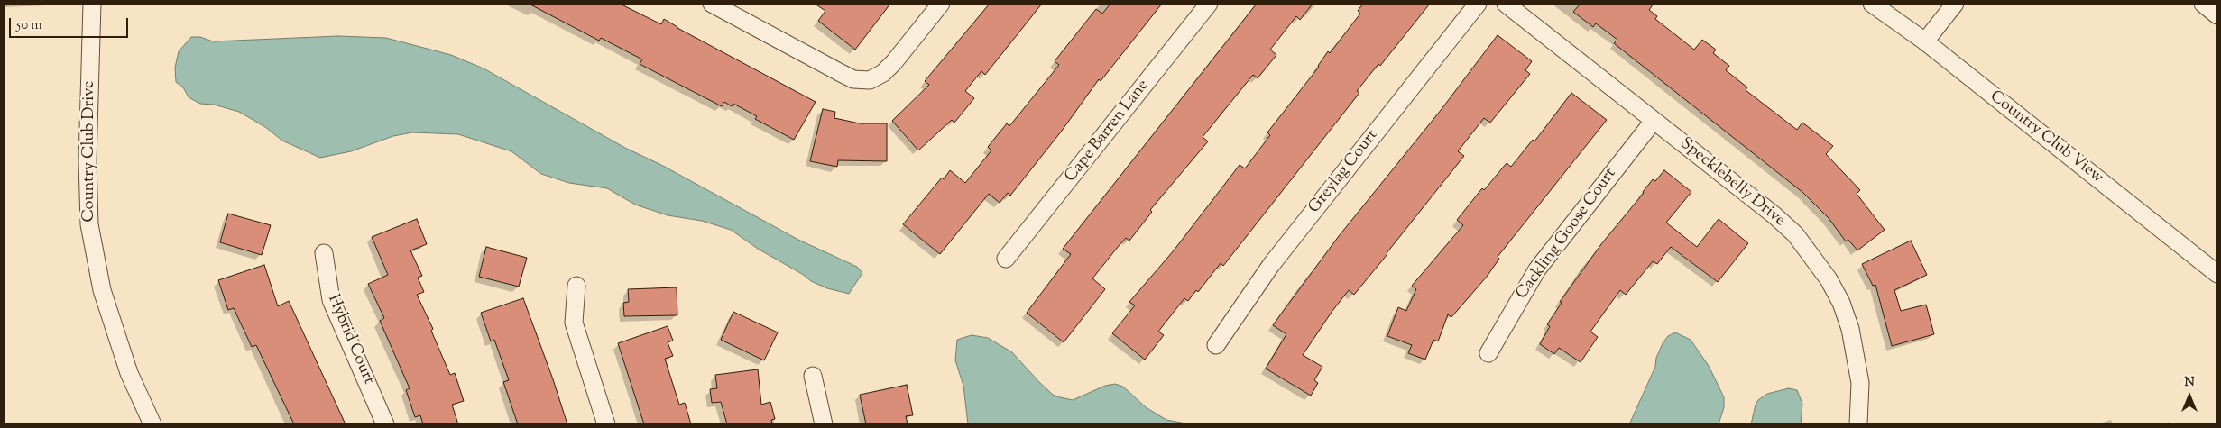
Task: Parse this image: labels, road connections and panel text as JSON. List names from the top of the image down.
{
  "streets": {
    "street": [
      "Cape Barren Lane",
      "Country Club View",
      "Country Club Drive",
      "Greylag Court",
      "Specklebelly Drive",
      "Cackling Goose Court",
      "Hybrid Court"
    ]
  },
  "crossings": [
    ["Specklebelly Drive", "Cackling Goose Court"]
  ],
  "scale_bar": "50 m",
  "north": "top"
}
